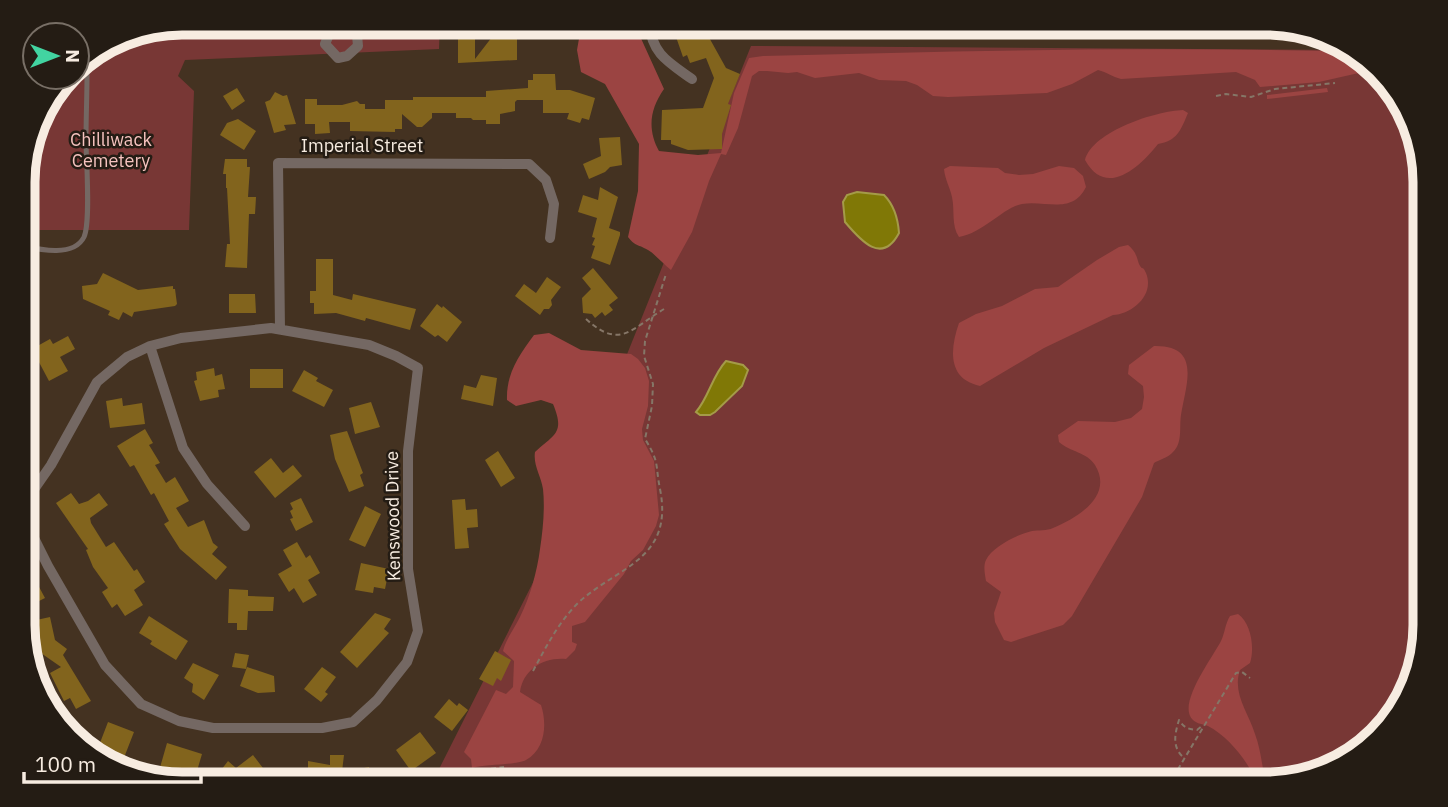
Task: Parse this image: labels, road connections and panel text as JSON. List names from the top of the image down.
{
  "streets": {
    "street": ["Imperial Street", "Kenswood Drive"]
  },
  "crossings": [
    ["Imperial Street", "Kenswood Drive"]
  ],
  "parks": ["Chilliwack Cemetery"],
  "scale_bar": "100 m",
  "north": "right"
}
